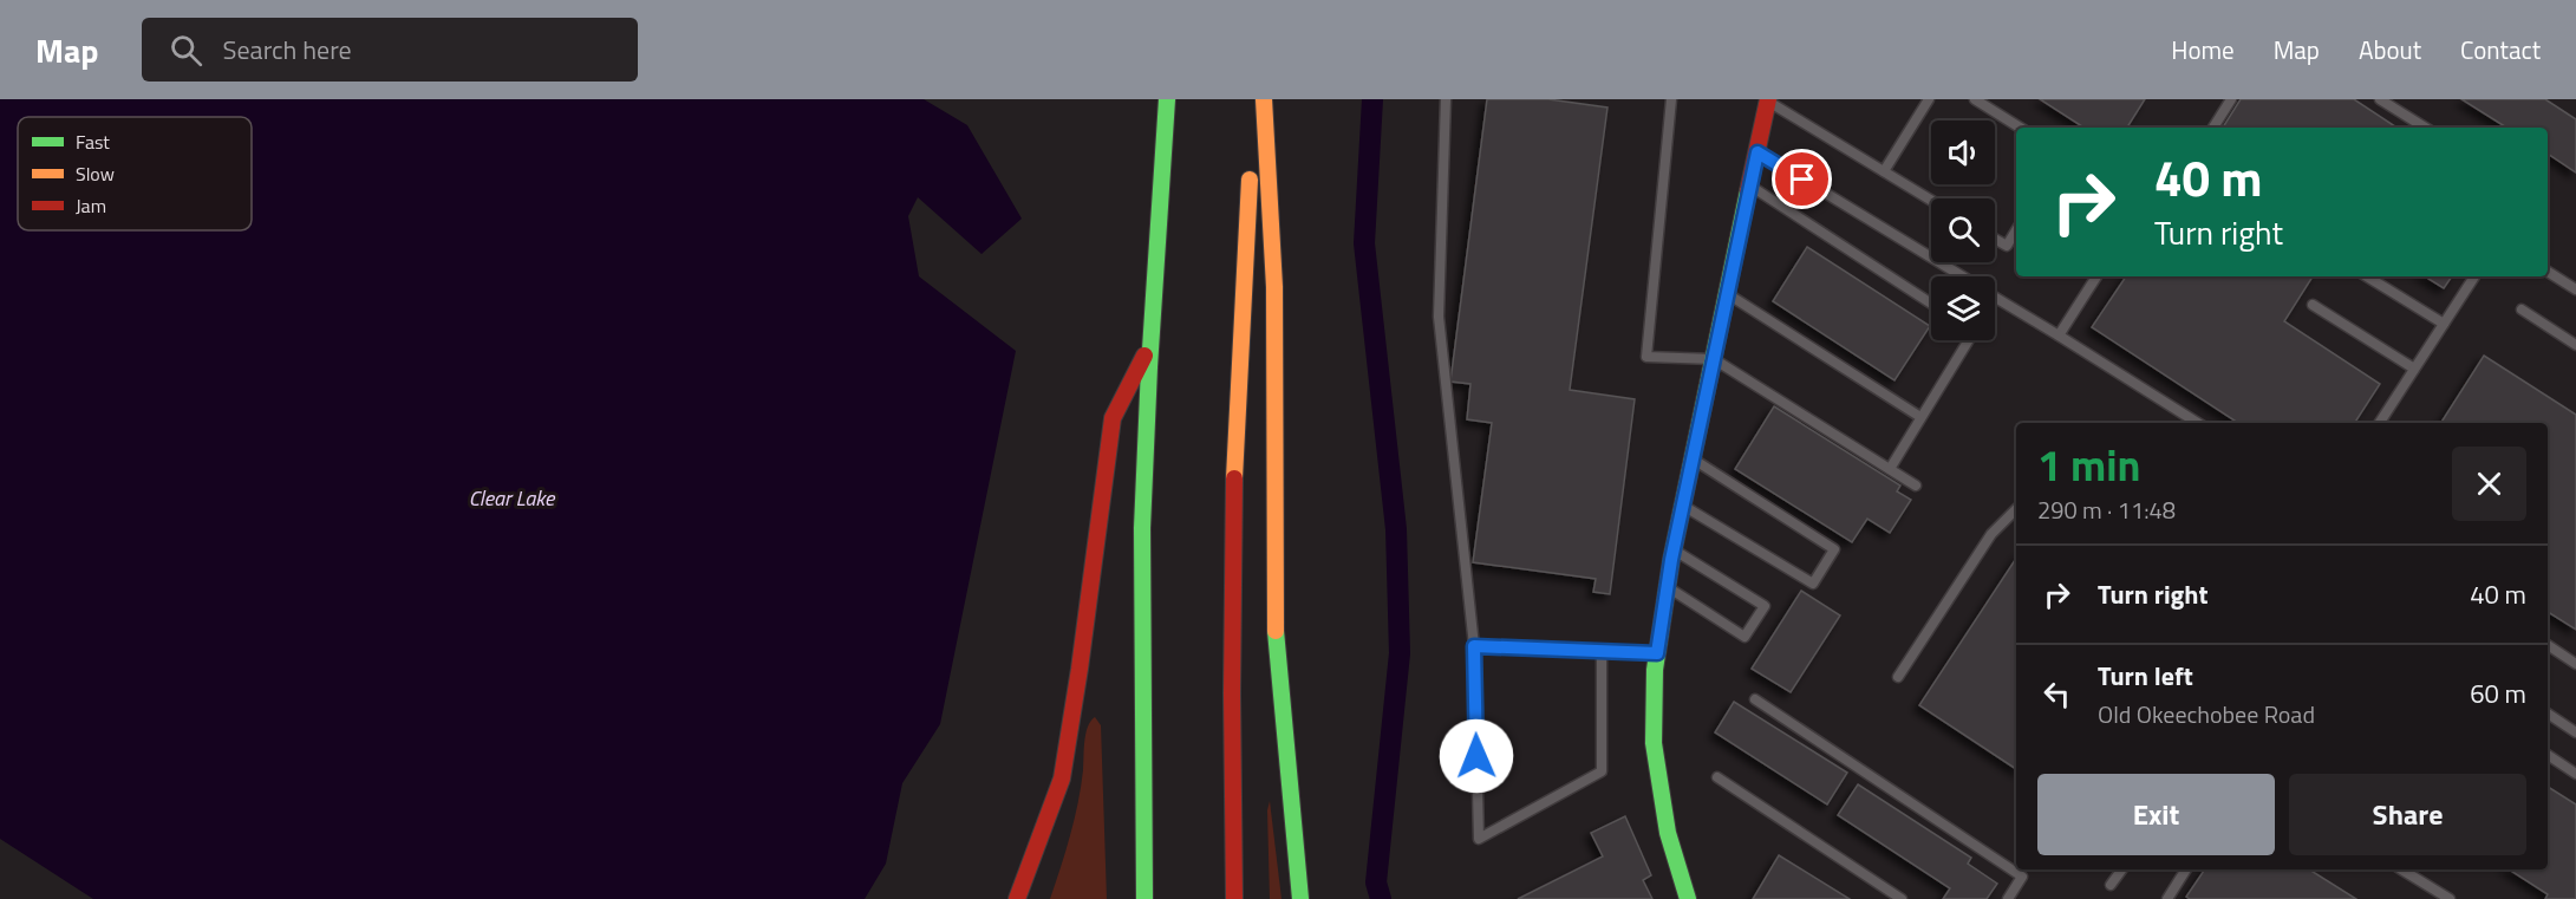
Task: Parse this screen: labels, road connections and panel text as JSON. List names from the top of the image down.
{
  "water": ["Clear Lake"],
  "legend": ["Fast", "Slow", "Jam"],
  "page": {
    "header": "Map",
    "search": "Search here",
    "nav": [
      "Home",
      "Map",
      "About",
      "Contact"
    ],
    "turn": ["40 m", "Turn right"],
    "heading": ["1 min", "290 m · 11:48"],
    "list": [
      {
        "name": "Turn right",
        "value": "40 m"
      },
      {
        "name": "Turn left",
        "note": "Old Okeechobee Road",
        "value": "60 m"
      }
    ],
    "buttons": ["Exit", "Share"]
  }
}
